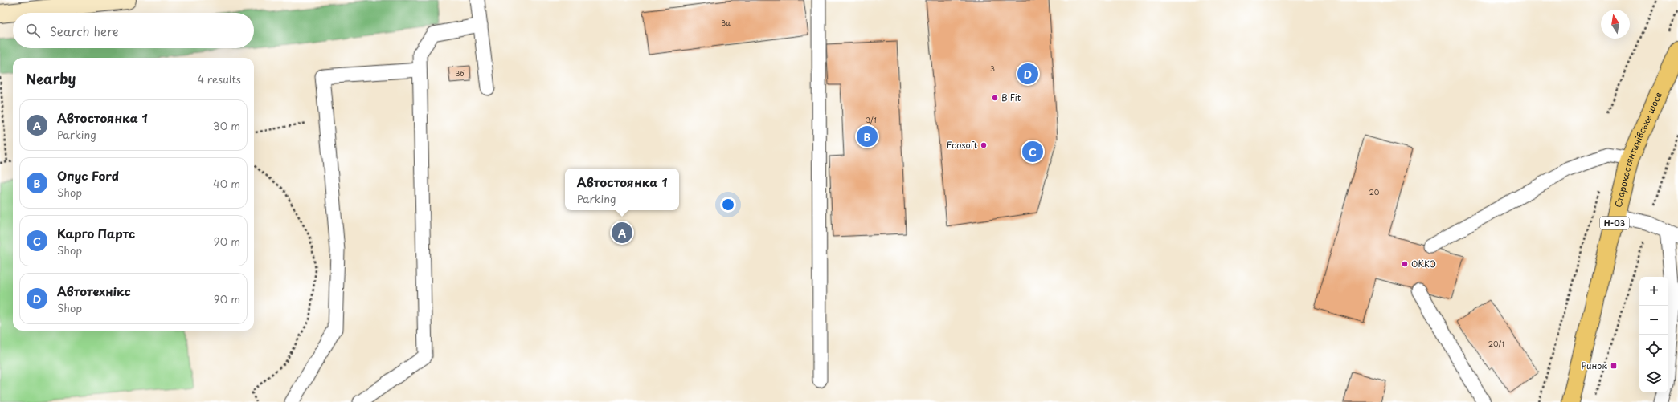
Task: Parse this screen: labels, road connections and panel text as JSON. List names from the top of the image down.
{
  "streets": {
    "main road": ["Старокостянтинівське шосе", "Н-03"]
  },
  "places": {
    "other": ["B Fit", "Ecosoft", "ОККО"],
    "transit": ["Ринок"]
  },
  "house_numbers": [
    "3а",
    "3",
    "3б",
    "3/1",
    "20",
    "20/1"
  ],
  "north": "top",
  "page": {
    "search": "Search here",
    "heading": ["Nearby", "4 results"],
    "pins": [
      "D",
      "B",
      "C",
      "A"
    ],
    "list": [
      {
        "mark": "A",
        "name": "Автостоянка 1",
        "note": "Parking",
        "value": "30 m"
      },
      {
        "mark": "B",
        "name": "Опус Ford",
        "note": "Shop",
        "value": "40 m"
      },
      {
        "mark": "C",
        "name": "Карго Партс",
        "note": "Shop",
        "value": "90 m"
      },
      {
        "mark": "D",
        "name": "Автотехнікс",
        "note": "Shop",
        "value": "90 m"
      }
    ],
    "popup": ["Автостоянка 1", "Parking"],
    "map_buttons": ["+", "−"]
  }
}
